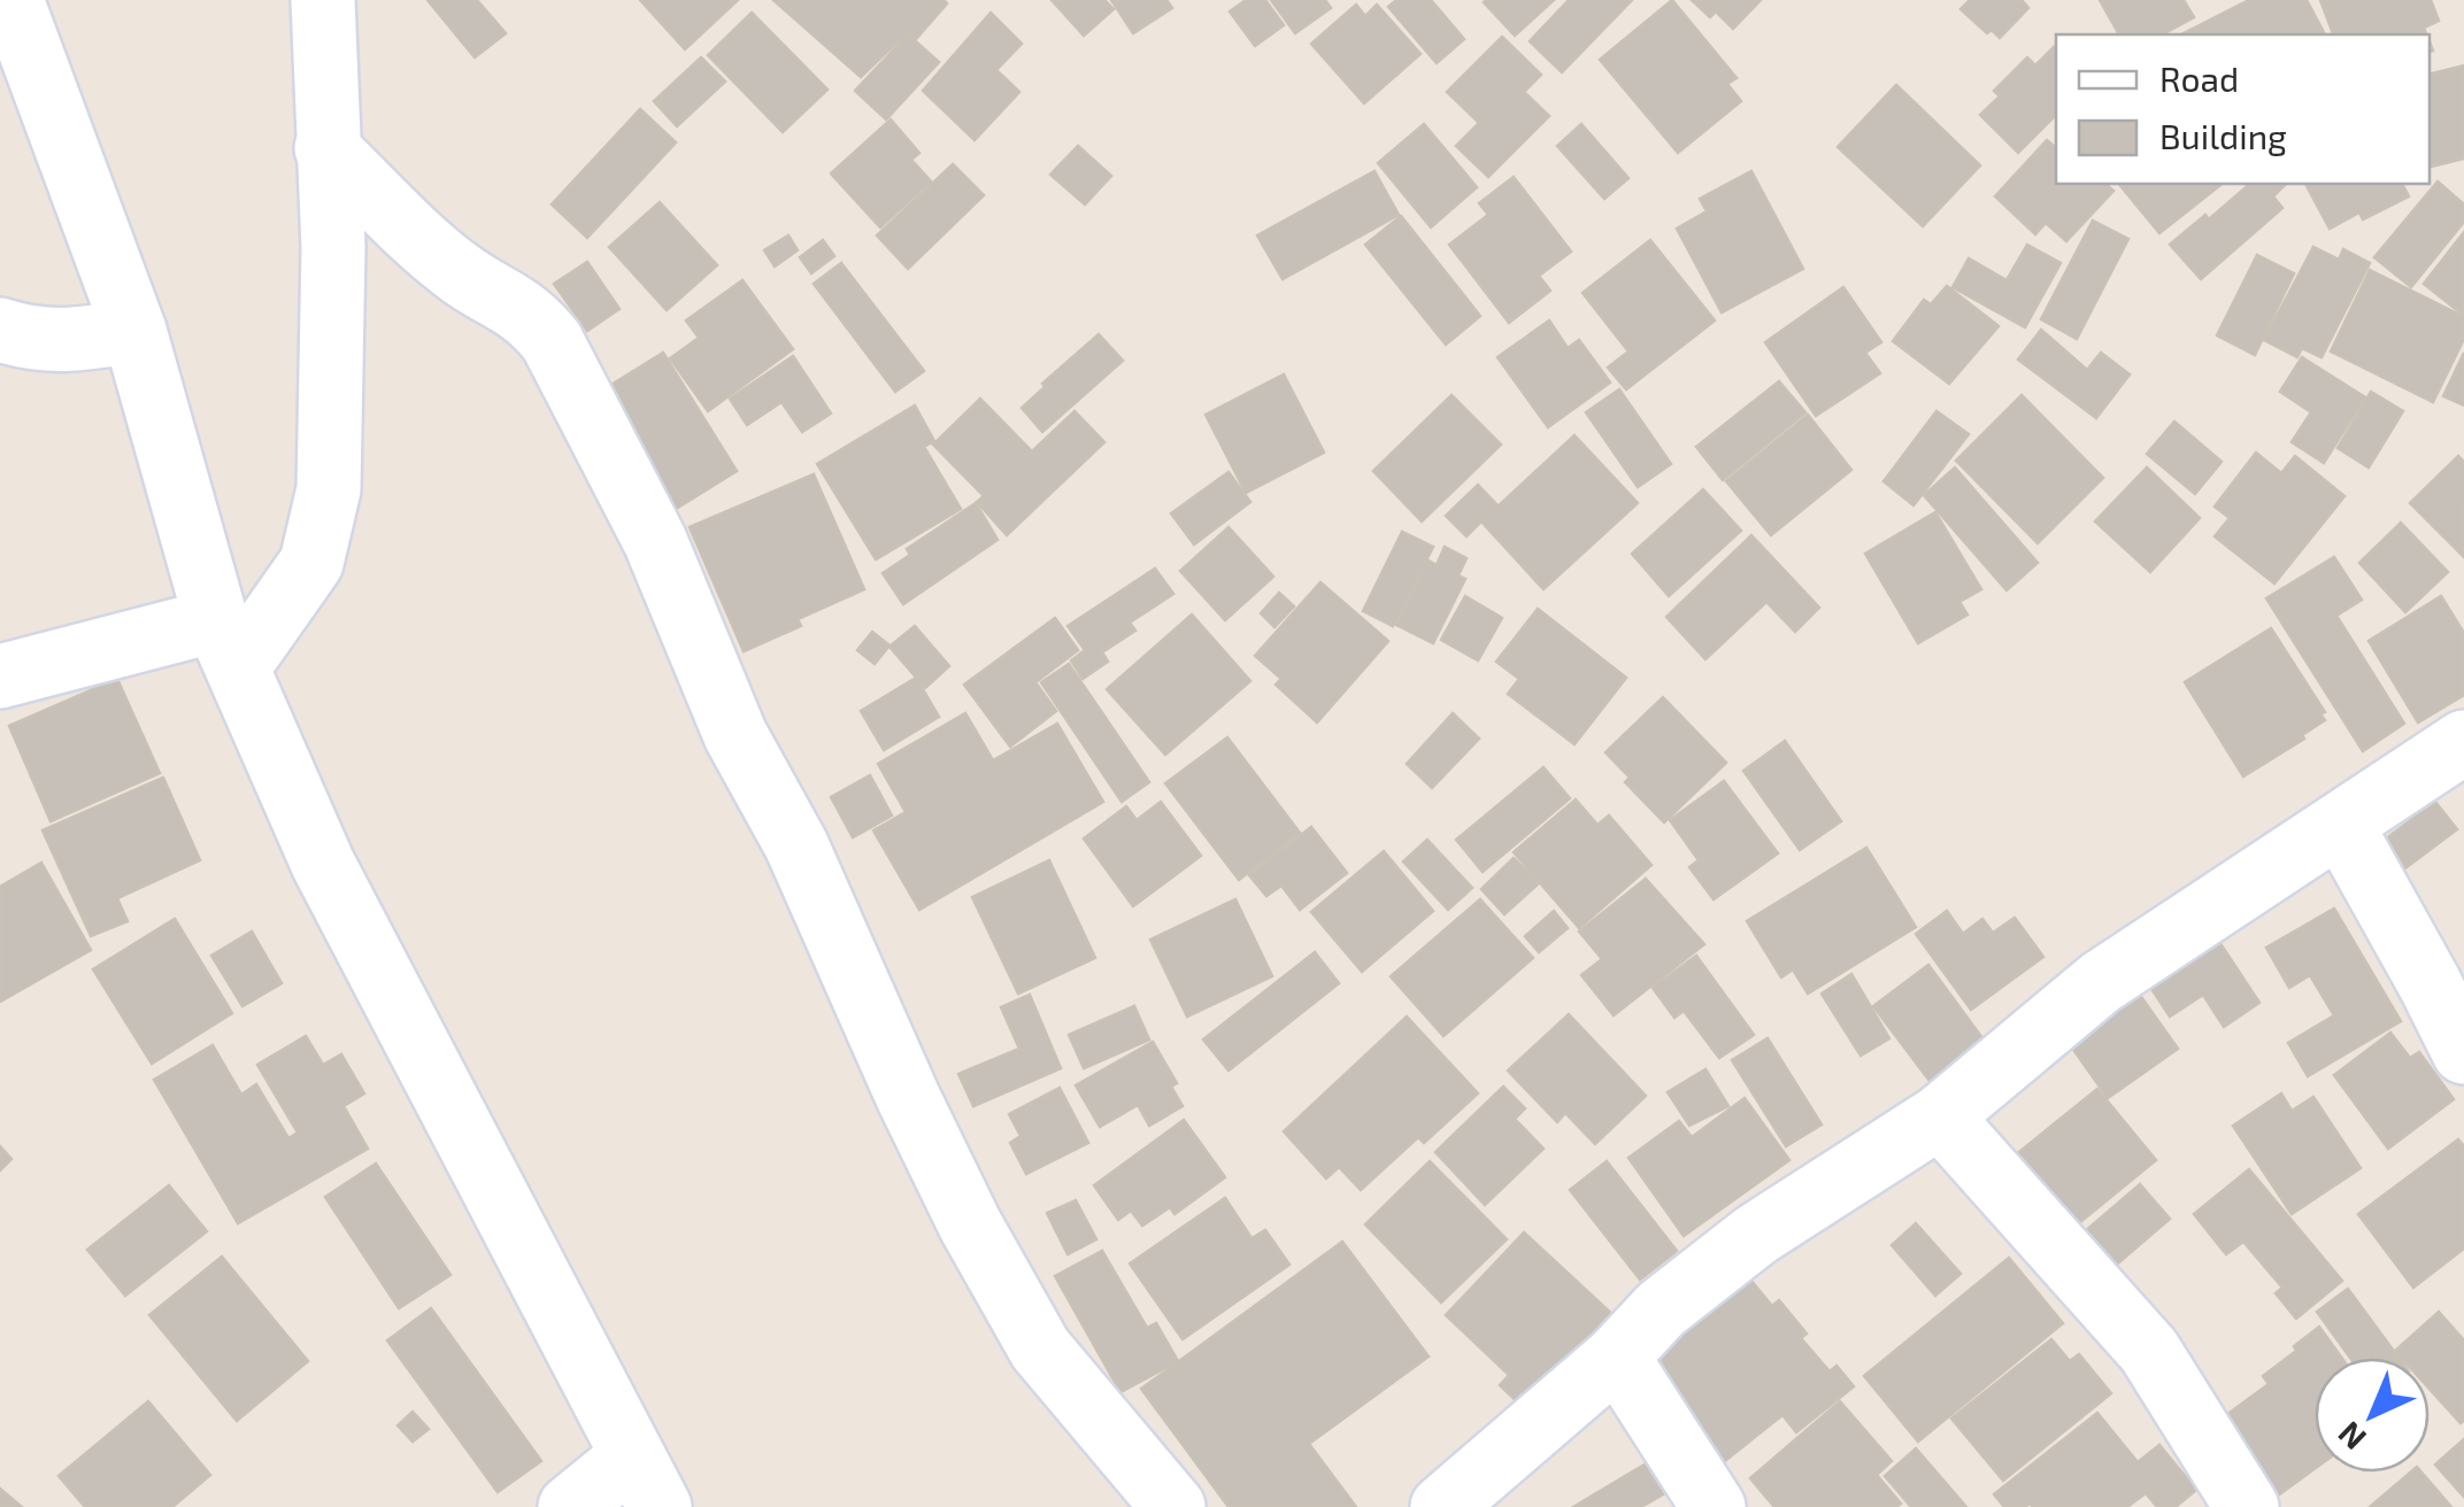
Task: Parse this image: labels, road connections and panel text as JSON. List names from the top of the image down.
{
  "legend": ["Road", "Building"],
  "north": "bottom left"
}
